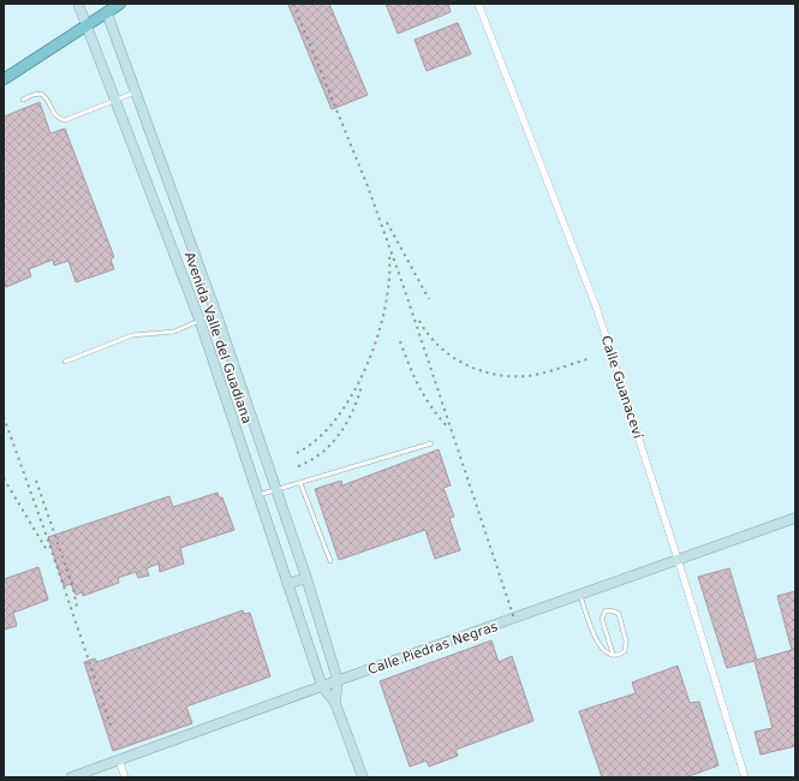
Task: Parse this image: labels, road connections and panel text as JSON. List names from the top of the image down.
{
  "streets": {
    "main road": ["Avenida Valle del Guadiana", "Calle Piedras Negras"],
    "street": ["Calle Guanaceví"]
  },
  "crossings": [
    ["Avenida Valle del Guadiana", "Calle Piedras Negras"],
    ["Calle Guanaceví", "Calle Piedras Negras"]
  ]
}
